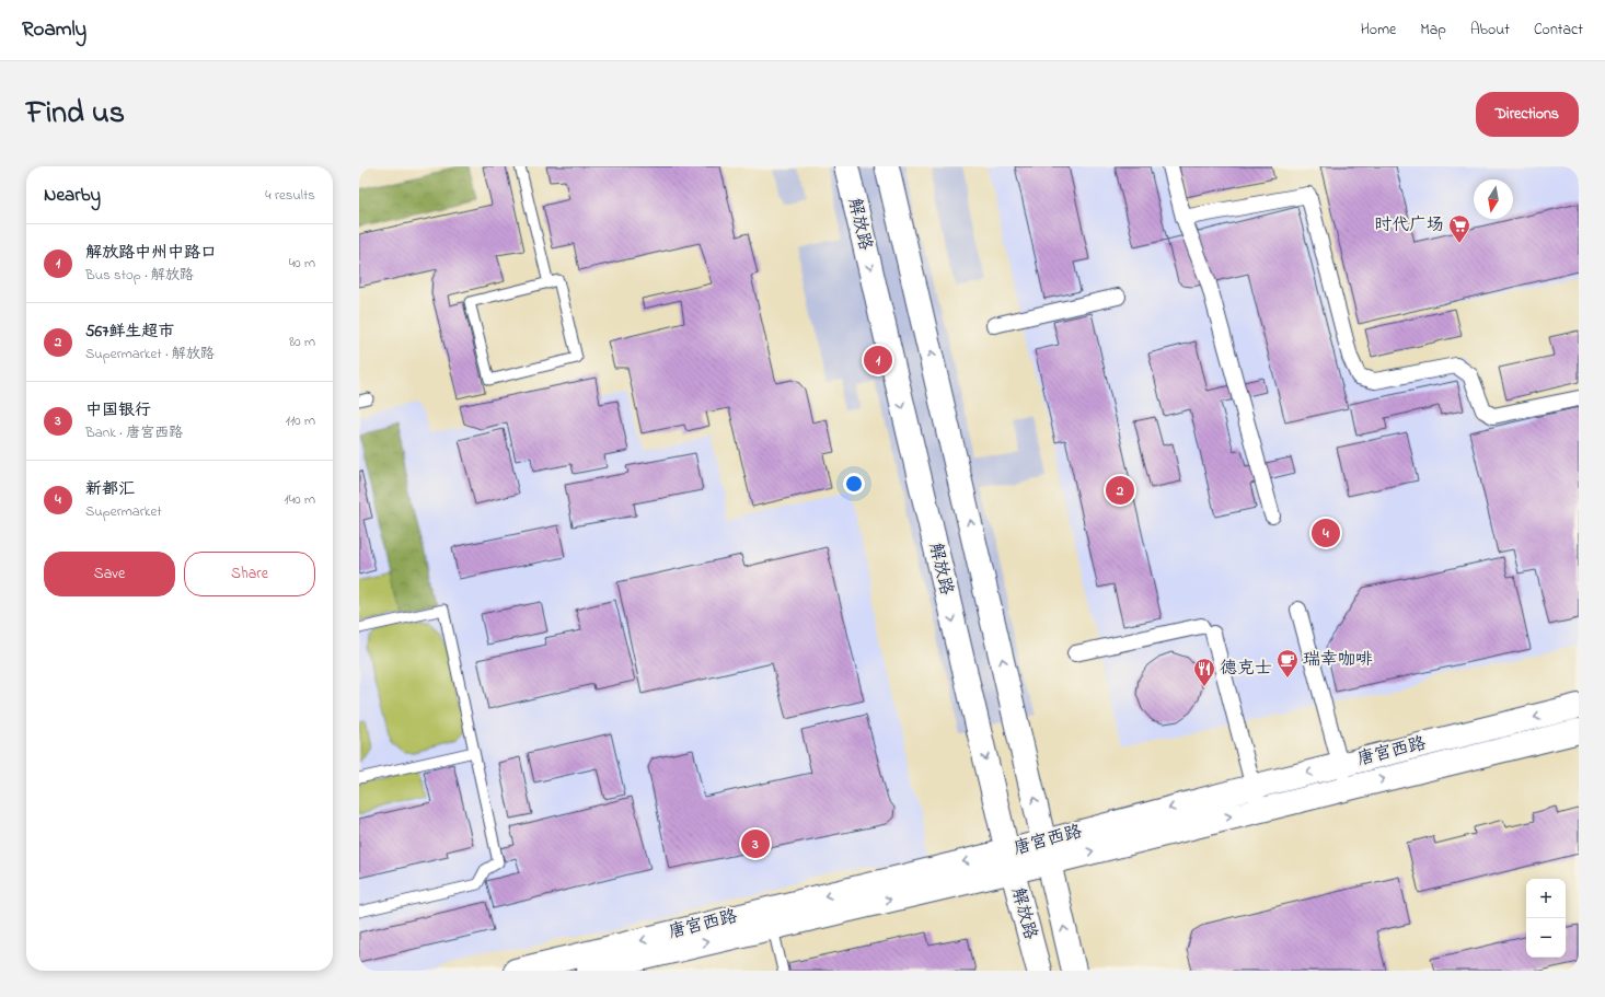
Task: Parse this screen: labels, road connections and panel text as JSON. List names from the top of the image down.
{
  "streets": {
    "main road": ["解放路", "唐宫西路"]
  },
  "crossings": [
    ["解放路", "唐宫西路"]
  ],
  "places": {
    "supermarket": ["时代广场"],
    "cafe": ["瑞幸咖啡"],
    "restaurant": ["德克士"]
  },
  "north": "bottom",
  "page": {
    "header": "Roamly",
    "nav": [
      "Home",
      "Map",
      "About",
      "Contact"
    ],
    "title": "Find us",
    "buttons": [
      "Directions",
      ["Save", "Share"]
    ],
    "heading": ["Nearby", "4 results"],
    "list": [
      {
        "mark": "1",
        "name": "解放路中州中路口",
        "note": "Bus stop · 解放路",
        "value": "40 m"
      },
      {
        "mark": "2",
        "name": "567鲜生超市",
        "note": "Supermarket · 解放路",
        "value": "80 m"
      },
      {
        "mark": "3",
        "name": "中国银行",
        "note": "Bank · 唐宫西路",
        "value": "110 m"
      },
      {
        "mark": "4",
        "name": "新都汇",
        "note": "Supermarket",
        "value": "140 m"
      }
    ],
    "pins": [
      "1",
      "2",
      "4",
      "3"
    ],
    "map_buttons": ["+", "−"]
  }
}
